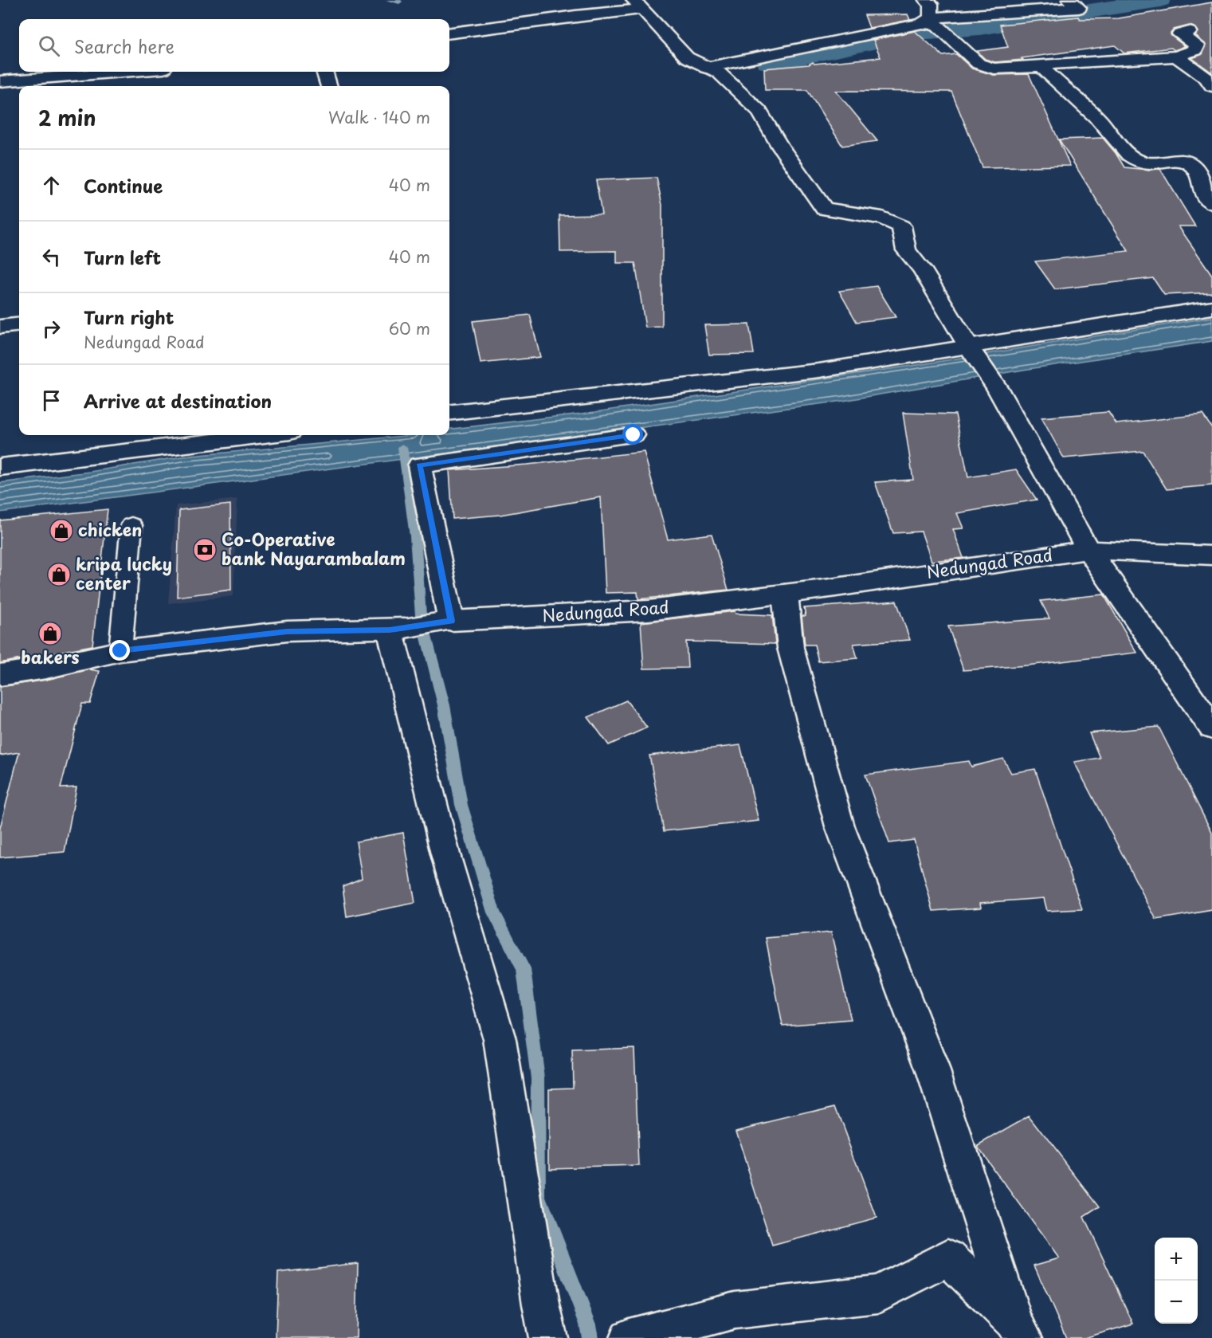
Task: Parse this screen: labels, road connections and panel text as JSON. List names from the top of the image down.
{
  "streets": {
    "street": ["Nedungad Road"]
  },
  "places": {
    "shop": ["chicken", "kripa lucky center", "bakers"],
    "bank": ["Co-Operative bank Nayarambalam"]
  },
  "page": {
    "search": "Search here",
    "heading": ["2 min", "Walk · 140 m"],
    "list": [
      ["Continue", "40 m"],
      ["Turn left", "40 m"],
      ["Turn right", "Nedungad Road", "60 m"],
      "Arrive at destination"
    ],
    "map_buttons": ["+", "−"]
  }
}
